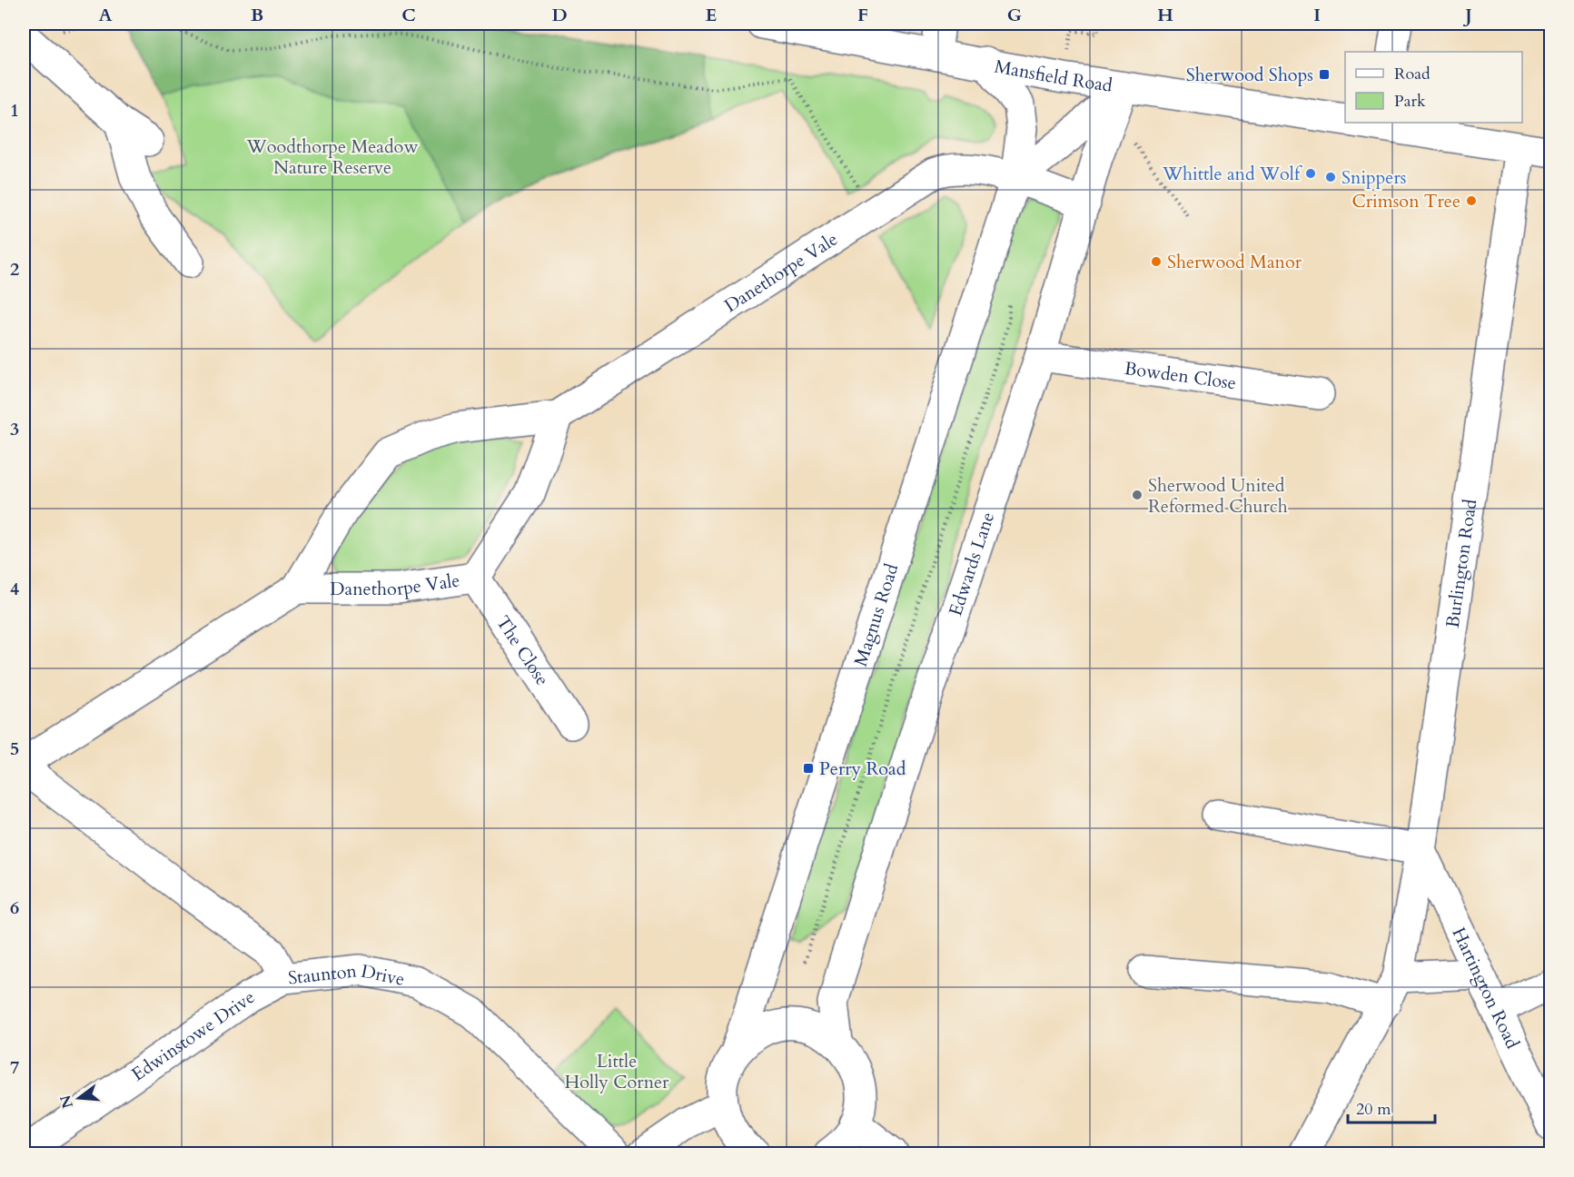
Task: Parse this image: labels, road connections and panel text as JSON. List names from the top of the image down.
{
  "streets": {
    "main road": [
      "Mansfield Road",
      "Danethorpe Vale",
      "Bowden Close",
      "Edwards Lane",
      "Burlington Road",
      "Magnus Road",
      "The Close",
      "Staunton Drive",
      "Hartington Road",
      "Edwinstowe Drive"
    ]
  },
  "crossings": [
    ["Mansfield Road", "Edwards Lane"],
    ["Mansfield Road", "Magnus Road"],
    ["Danethorpe Vale", "Edwards Lane"],
    ["Danethorpe Vale", "Magnus Road"],
    ["Danethorpe Vale", "The Close"],
    ["Bowden Close", "Edwards Lane"],
    ["Burlington Road", "Hartington Road"],
    ["Staunton Drive", "Edwinstowe Drive"]
  ],
  "parks": ["Woodthorpe Meadow Nature Reserve", "Little Holly Corner"],
  "places": {
    "transit": ["Sherwood Shops", "Perry Road"],
    "other": [
      "Whittle and Wolf",
      "Snippers",
      "Crimson Tree",
      "Sherwood Manor",
      "Sherwood United Reformed Church"
    ]
  },
  "legend": ["Road", "Park"],
  "scale_bar": "20 m",
  "north": "left",
  "grid": {
    "columns": [
      "A",
      "B",
      "C",
      "D",
      "E",
      "F",
      "G",
      "H",
      "I",
      "J"
    ],
    "rows": [
      "1",
      "2",
      "3",
      "4",
      "5",
      "6",
      "7"
    ]
  }
}
